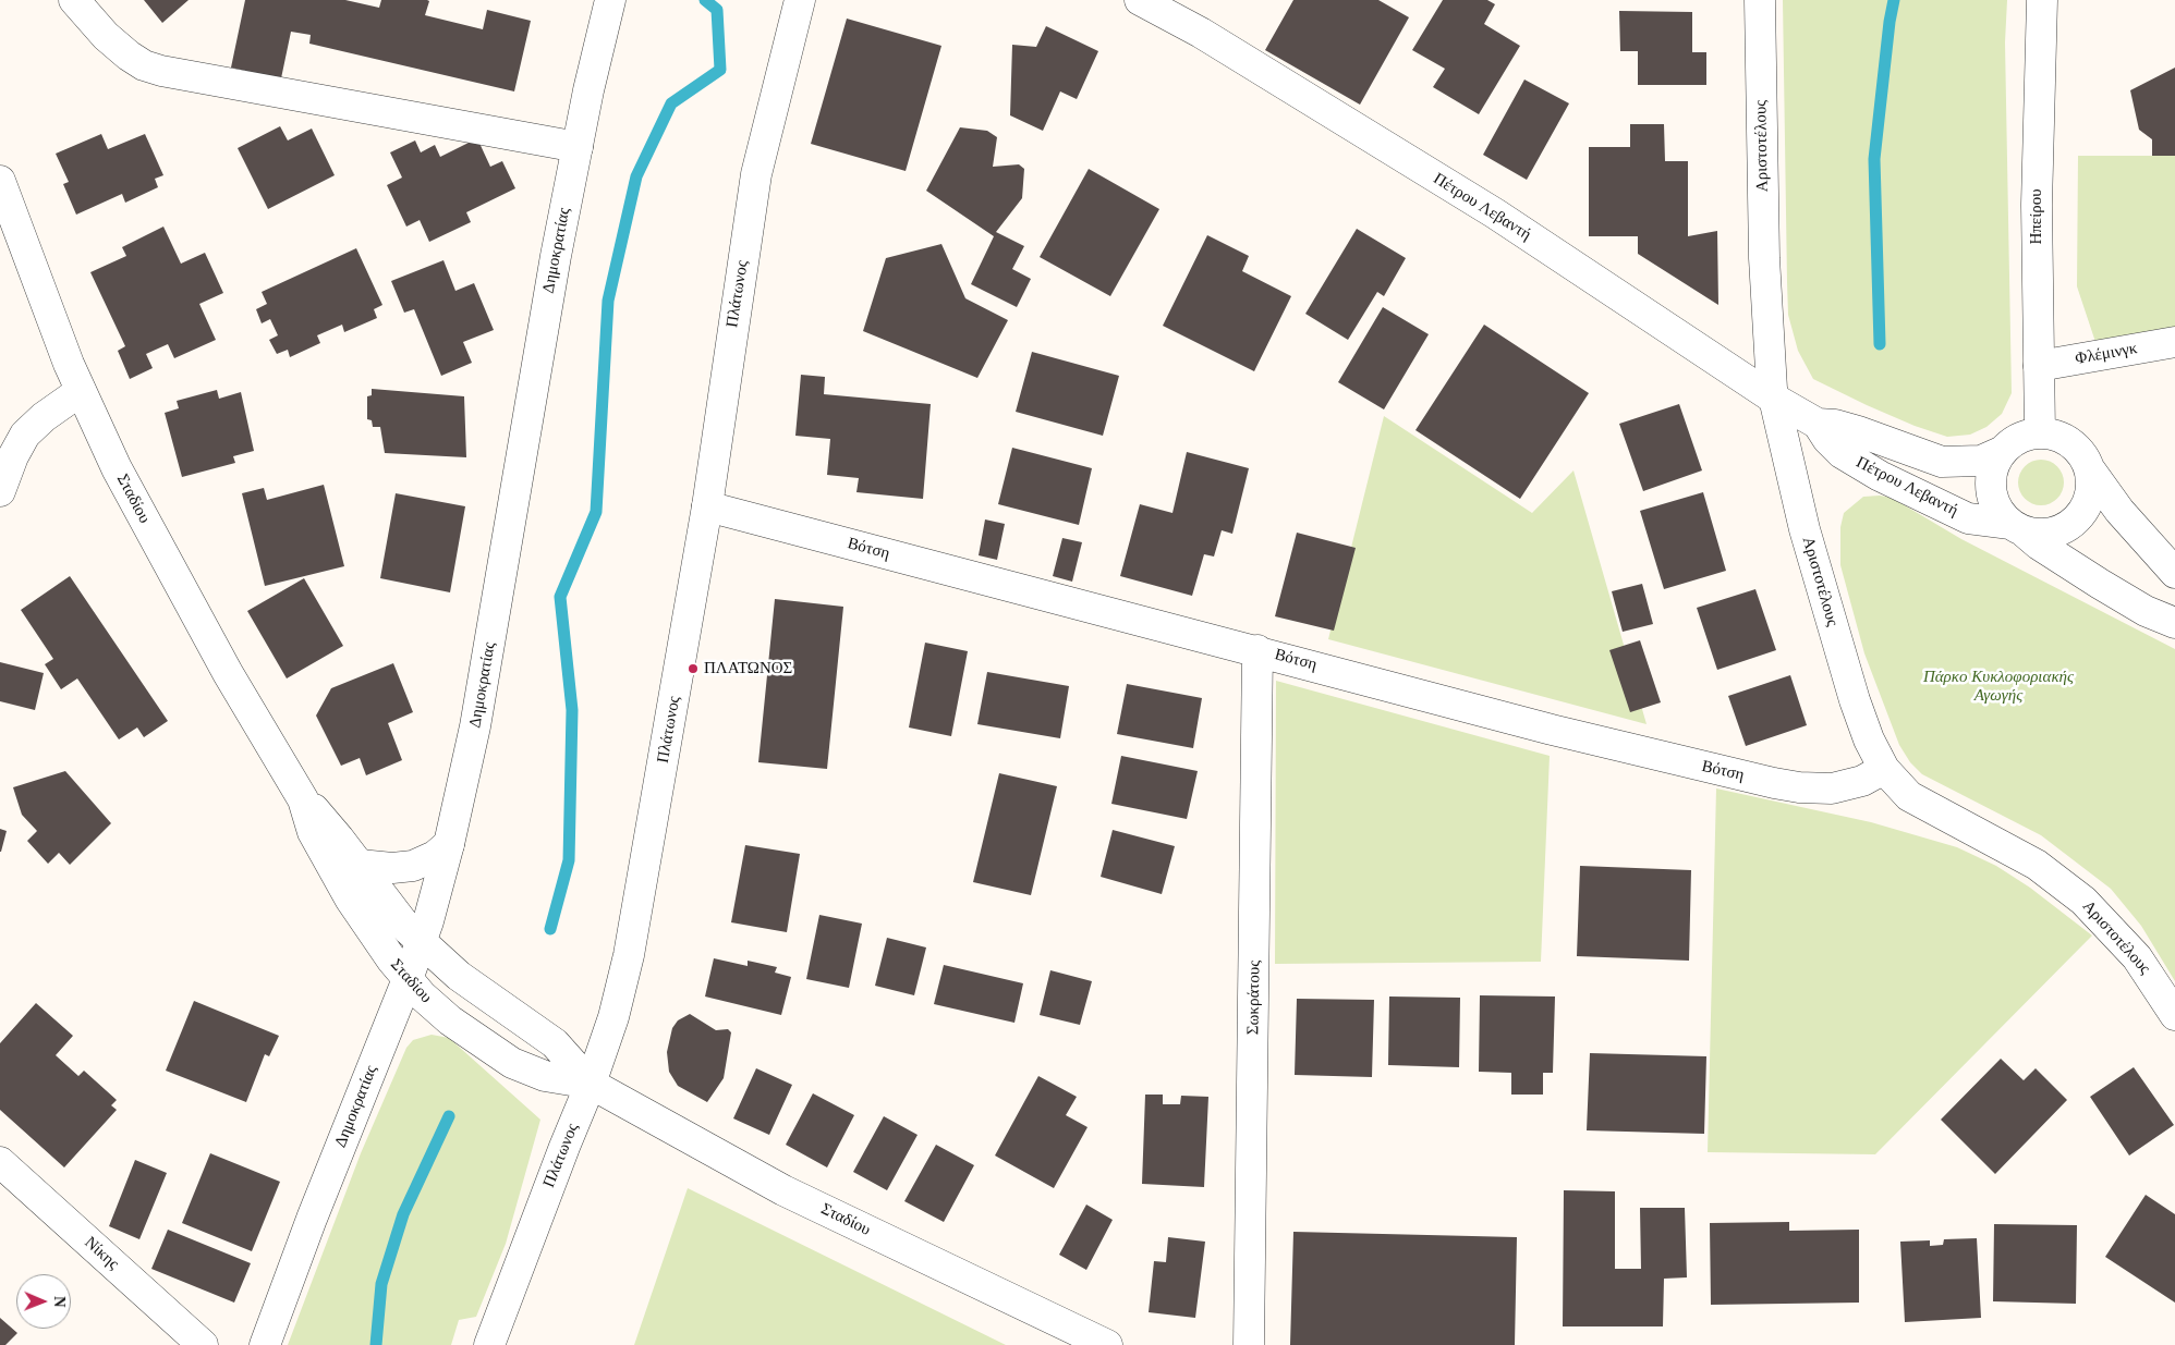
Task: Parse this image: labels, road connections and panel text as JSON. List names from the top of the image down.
{
  "streets": {
    "street": [
      "Αριστοτέλους",
      "Πέτρου Λεβαντή",
      "Ηπείρου",
      "Δημοκρατίας",
      "Πλάτωνος",
      "Φλέμινγκ",
      "Σταδίου",
      "Βότση",
      "Σωκράτους",
      "Νίκης"
    ]
  },
  "crossings": [
    ["Αριστοτέλους", "Πέτρου Λεβαντή"],
    ["Αριστοτέλους", "Βότση"],
    ["Πέτρου Λεβαντή", "Ηπείρου"],
    ["Ηπείρου", "Φλέμινγκ"],
    ["Δημοκρατίας", "Σταδίου"],
    ["Πλάτωνος", "Σταδίου"],
    ["Πλάτωνος", "Βότση"],
    ["Βότση", "Σωκράτους"]
  ],
  "parks": ["Πάρκο Κυκλοφοριακής Αγωγής"],
  "places": ["ΠΛΑΤΩΝΟΣ"],
  "north": "right"
}
